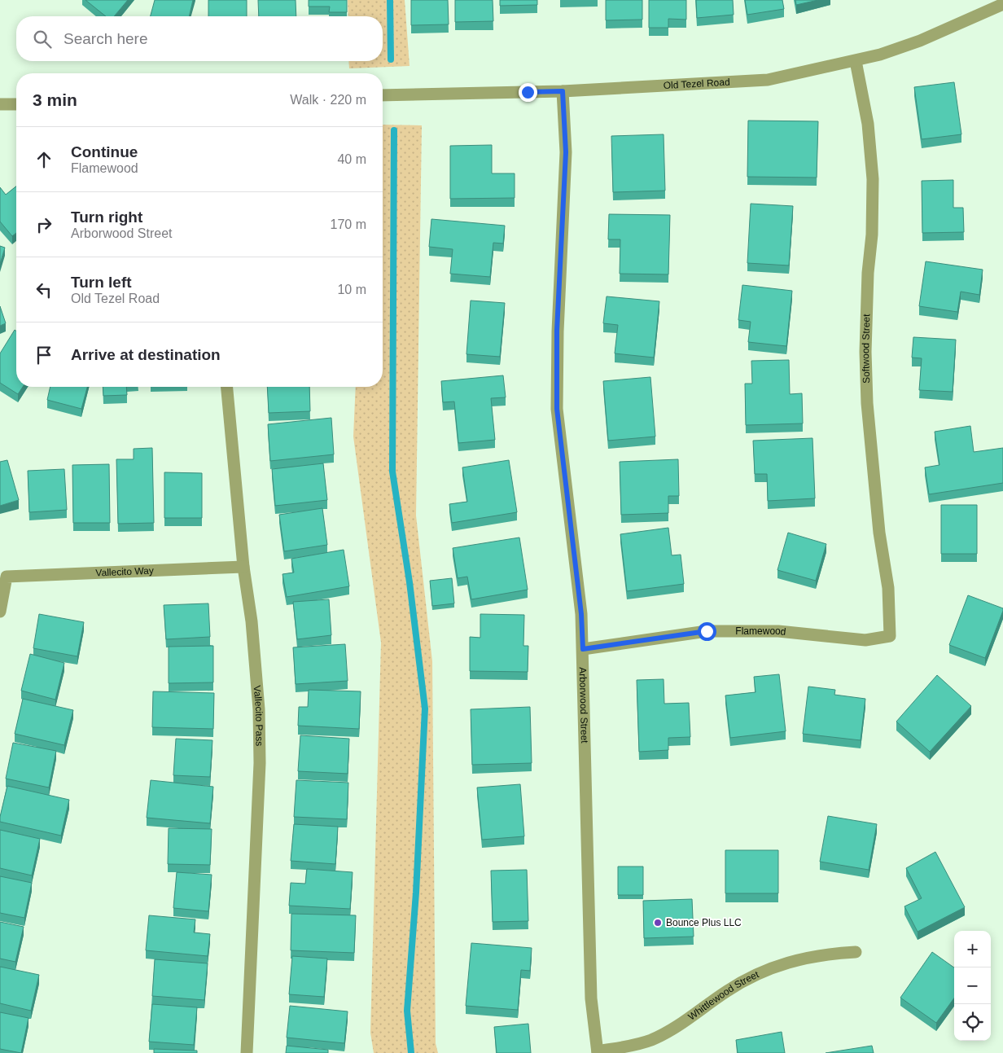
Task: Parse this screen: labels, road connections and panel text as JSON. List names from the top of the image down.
{
  "streets": {
    "street": [
      "Old Tezel Road",
      "Softwood Street",
      "Vallecito Way",
      "Flamewood",
      "Arborwood Street",
      "Vallecito Pass",
      "Whittlewood Street"
    ]
  },
  "crossings": [
    ["Old Tezel Road", "Softwood Street"],
    ["Old Tezel Road", "Arborwood Street"],
    ["Softwood Street", "Flamewood"],
    ["Vallecito Way", "Vallecito Pass"],
    ["Flamewood", "Arborwood Street"],
    ["Arborwood Street", "Whittlewood Street"]
  ],
  "places": ["Bounce Plus LLC"],
  "page": {
    "search": "Search here",
    "heading": ["3 min", "Walk · 220 m"],
    "list": [
      ["Continue", "Flamewood", "40 m"],
      ["Turn right", "Arborwood Street", "170 m"],
      ["Turn left", "Old Tezel Road", "10 m"],
      "Arrive at destination"
    ],
    "map_buttons": ["+", "−"]
  }
}
